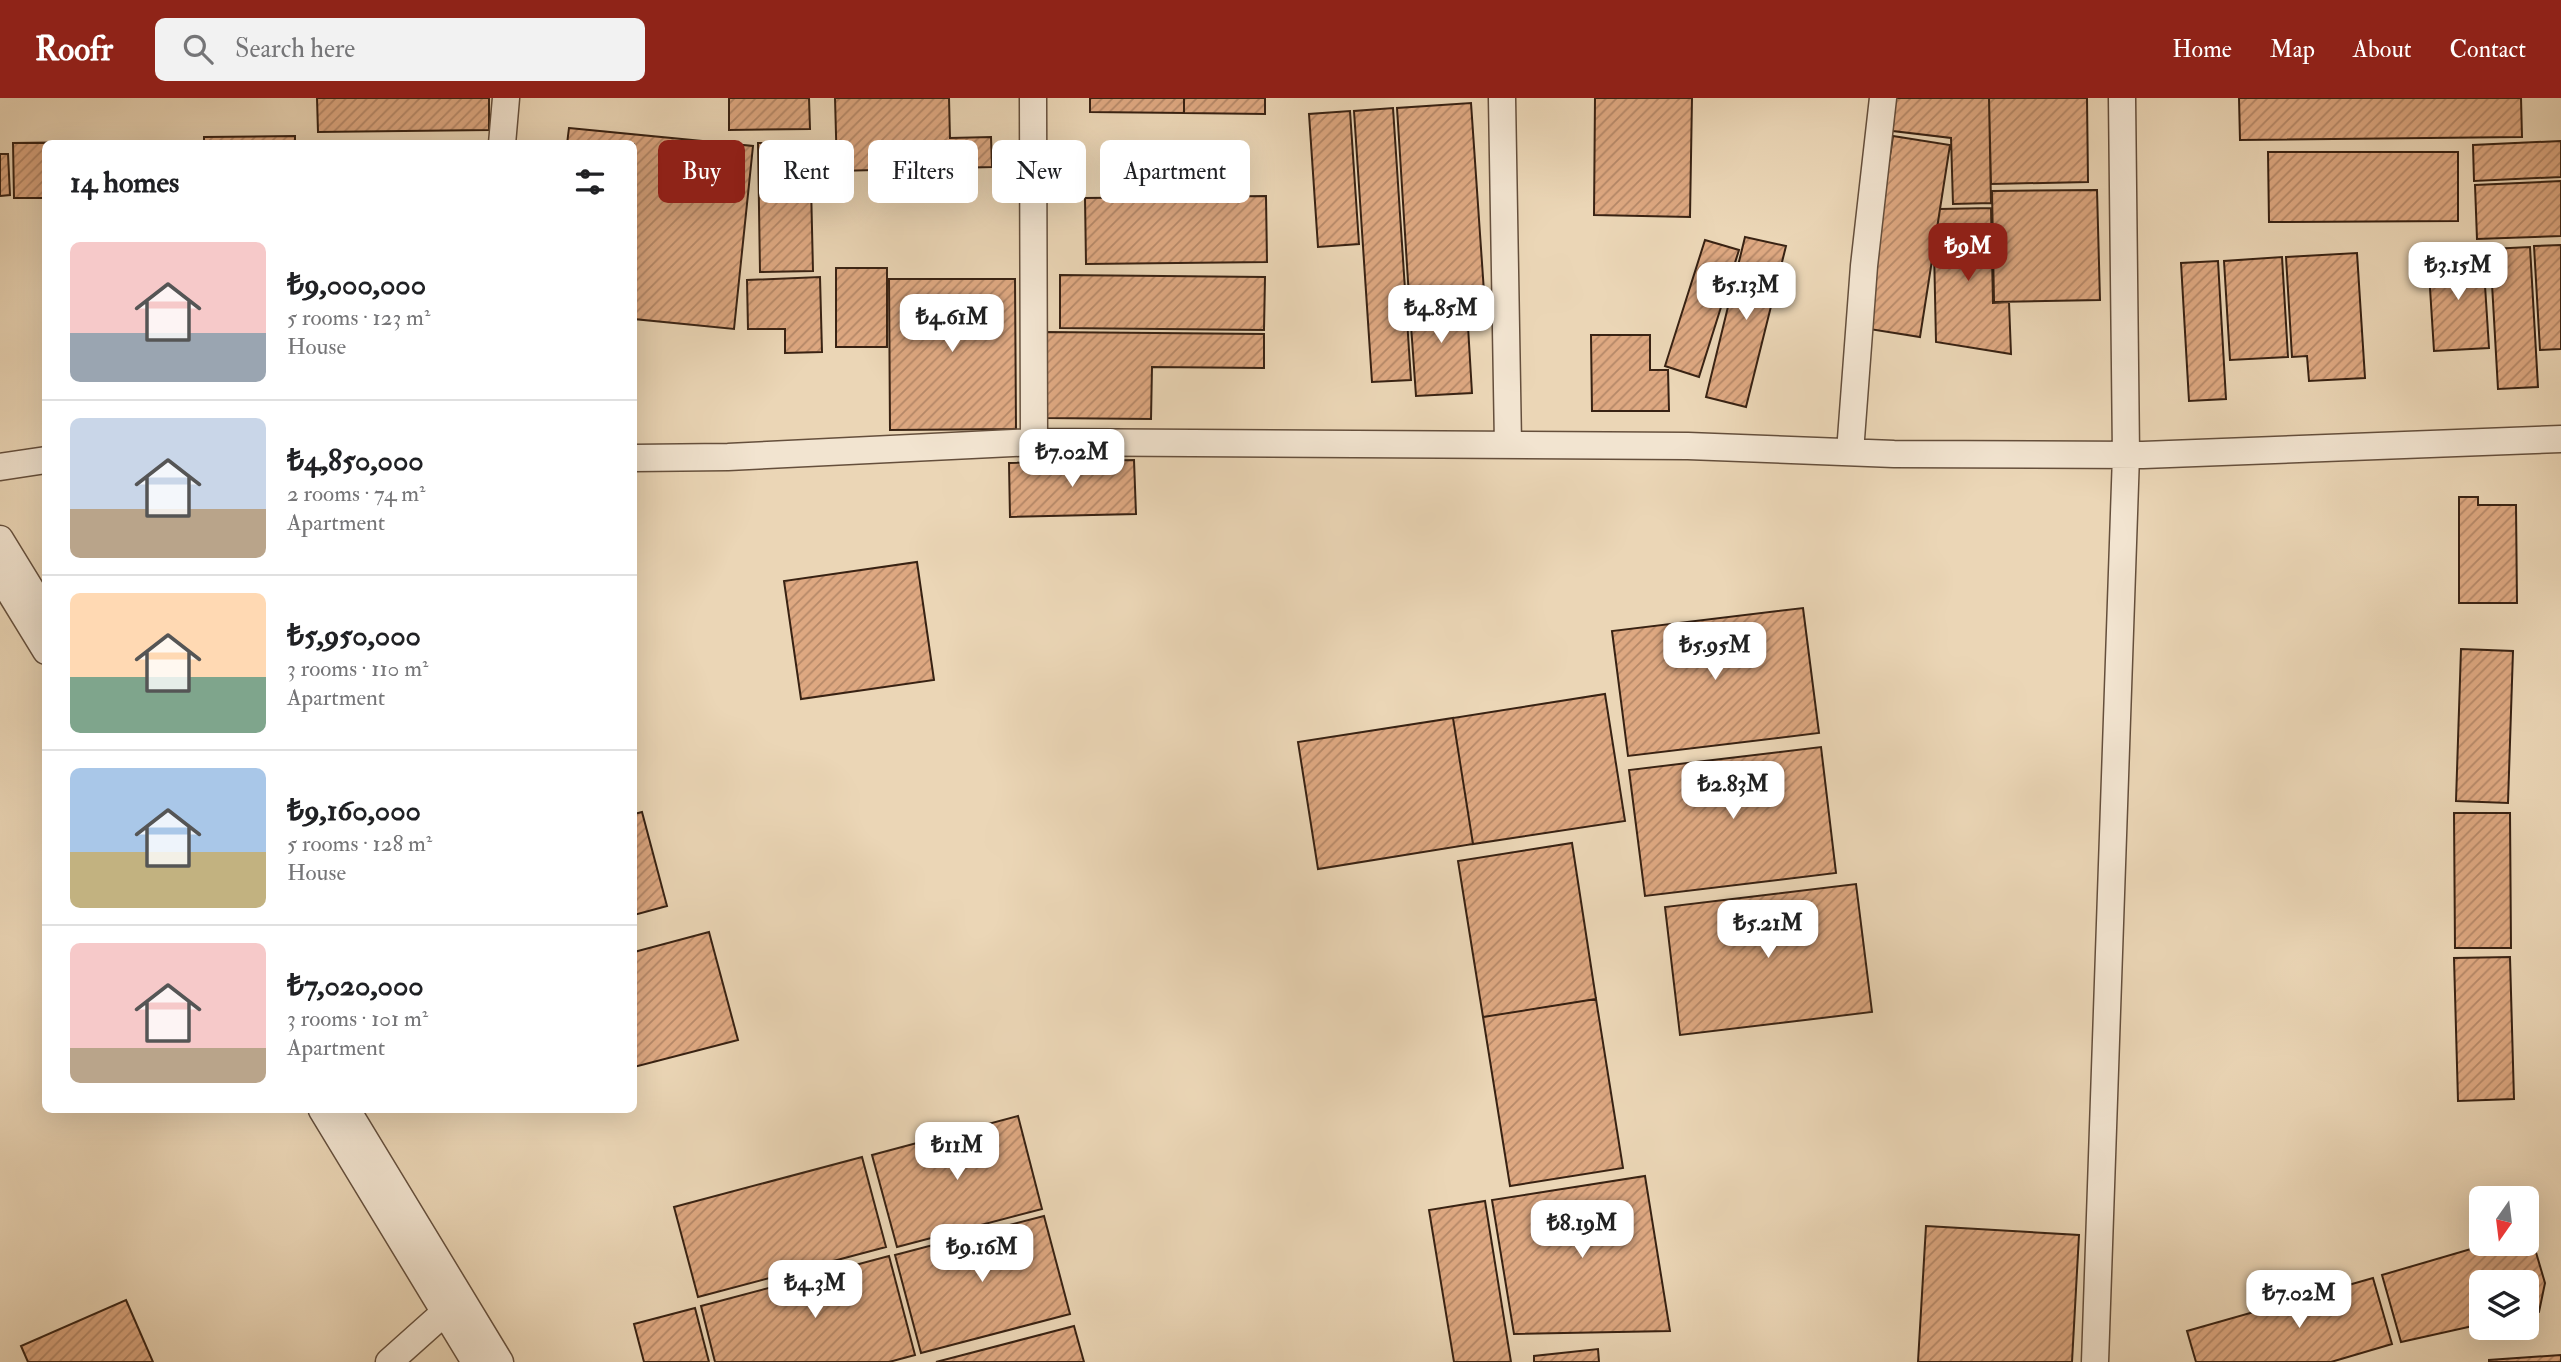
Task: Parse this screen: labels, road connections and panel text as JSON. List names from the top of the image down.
{
  "north": "bottom",
  "page": {
    "header": "Roofr",
    "search": "Search here",
    "nav": [
      "Home",
      "Map",
      "About",
      "Contact"
    ],
    "chip": [
      "Buy",
      "Rent",
      "Filters",
      "New",
      "Apartment"
    ],
    "heading": "14 homes",
    "price": [
      "₺9M",
      "₺3.15M",
      "₺5.13M",
      "₺4.85M",
      "₺4.61M",
      "₺7.02M",
      "₺5.95M",
      "₺2.83M",
      "₺5.21M",
      "₺11M",
      "₺8.19M",
      "₺9.16M",
      "₺4.3M",
      "₺7.02M"
    ],
    "list": [
      {
        "name": "₺9,000,000",
        "note": "5 rooms · 123 m² · House"
      },
      {
        "name": "₺4,850,000",
        "note": "2 rooms · 74 m² · Apartment"
      },
      {
        "name": "₺5,950,000",
        "note": "3 rooms · 110 m² · Apartment"
      },
      {
        "name": "₺9,160,000",
        "note": "5 rooms · 128 m² · House"
      },
      {
        "name": "₺7,020,000",
        "note": "3 rooms · 101 m² · Apartment"
      }
    ]
  }
}
